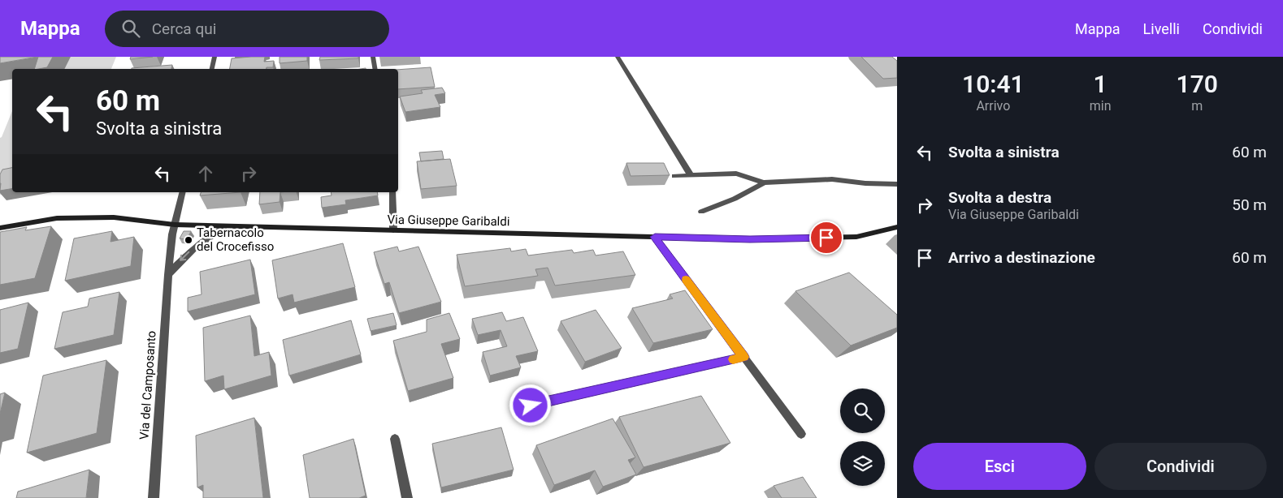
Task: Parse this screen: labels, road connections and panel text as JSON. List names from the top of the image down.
{
  "streets": {
    "street": ["Via Giuseppe Garibaldi", "Via del Camposanto"]
  },
  "crossings": [
    ["Via Giuseppe Garibaldi", "Via del Camposanto"]
  ],
  "places": ["Tabernacolo del Crocefisso"],
  "page": {
    "header": "Mappa",
    "search": "Cerca qui",
    "nav": ["Mappa", "Livelli", "Condividi"],
    "eta": [
      "10:41",
      "Arrivo",
      "1",
      "min",
      "170",
      "m"
    ],
    "turn": ["60 m", "Svolta a sinistra"],
    "list": [
      {
        "name": "Svolta a sinistra",
        "value": "60 m"
      },
      {
        "name": "Svolta a destra",
        "note": "Via Giuseppe Garibaldi",
        "value": "50 m"
      },
      {
        "name": "Arrivo a destinazione",
        "value": "60 m"
      }
    ],
    "buttons": ["Esci", "Condividi"]
  }
}
